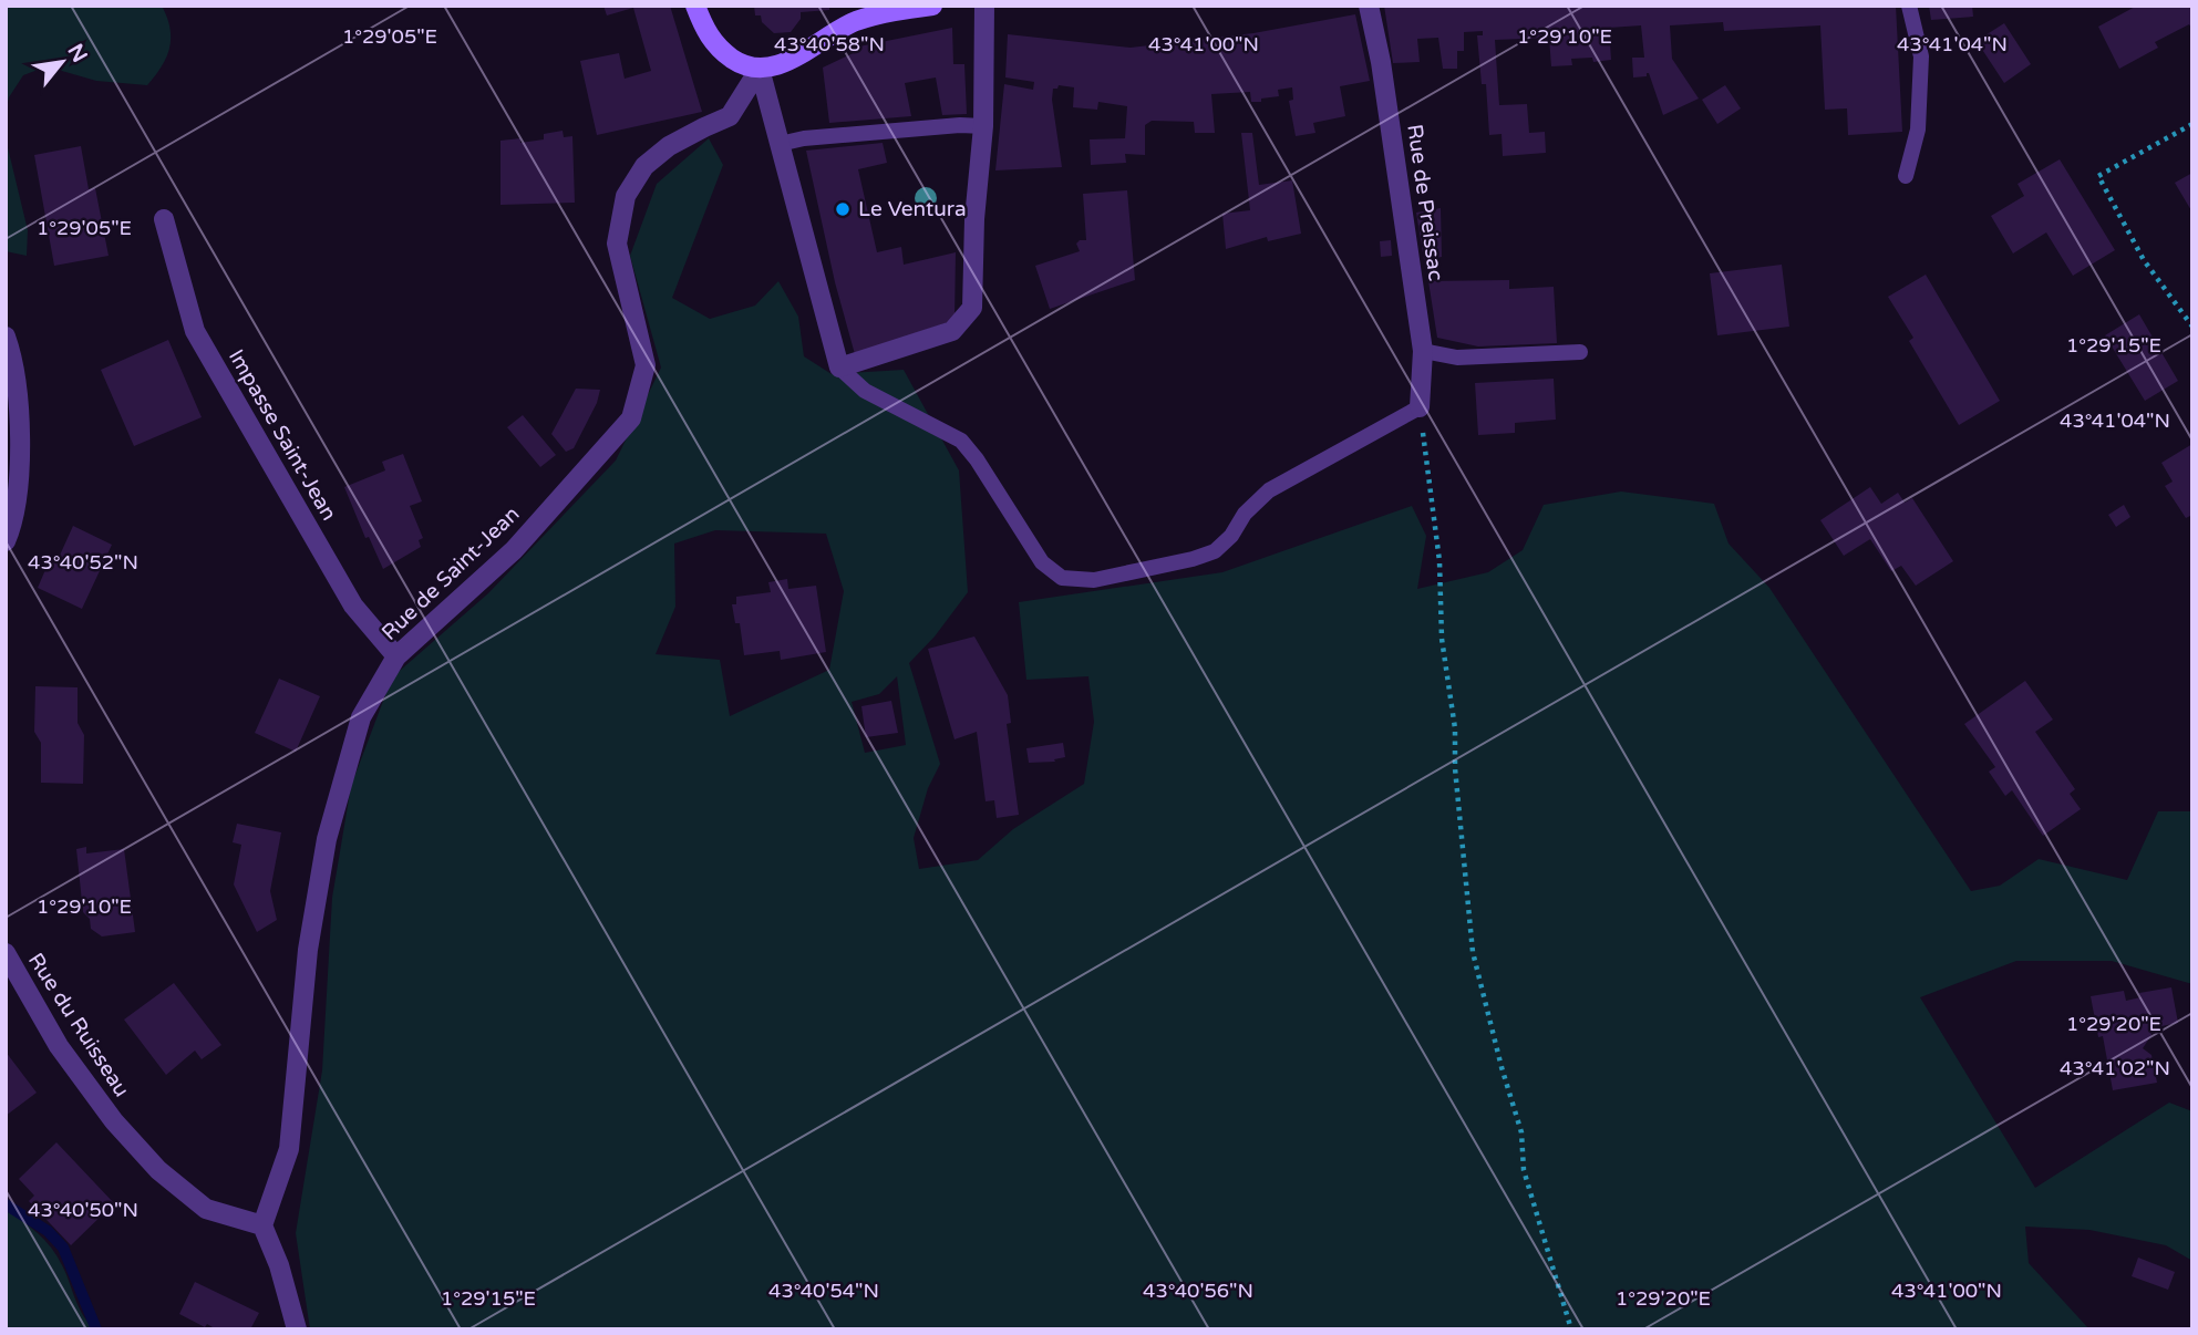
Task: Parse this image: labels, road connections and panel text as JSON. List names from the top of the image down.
{
  "streets": {
    "street": [
      "Rue de Preissac",
      "Impasse Saint-Jean",
      "Rue de Saint-Jean",
      "Rue du Ruisseau"
    ]
  },
  "crossings": [
    ["Impasse Saint-Jean", "Rue de Saint-Jean"],
    ["Rue de Saint-Jean", "Rue du Ruisseau"]
  ],
  "places": ["Le Ventura"],
  "north": "top right",
  "coordinates": [
    "1°29'05\"E",
    "1°29'10\"E",
    "43°40'58\"N",
    "43°41'00\"N",
    "43°41'04\"N",
    "1°29'15\"E",
    "43°40'52\"N",
    "1°29'20\"E",
    "43°41'02\"N",
    "43°40'50\"N",
    "43°40'54\"N",
    "43°40'56\"N"
  ]
}
